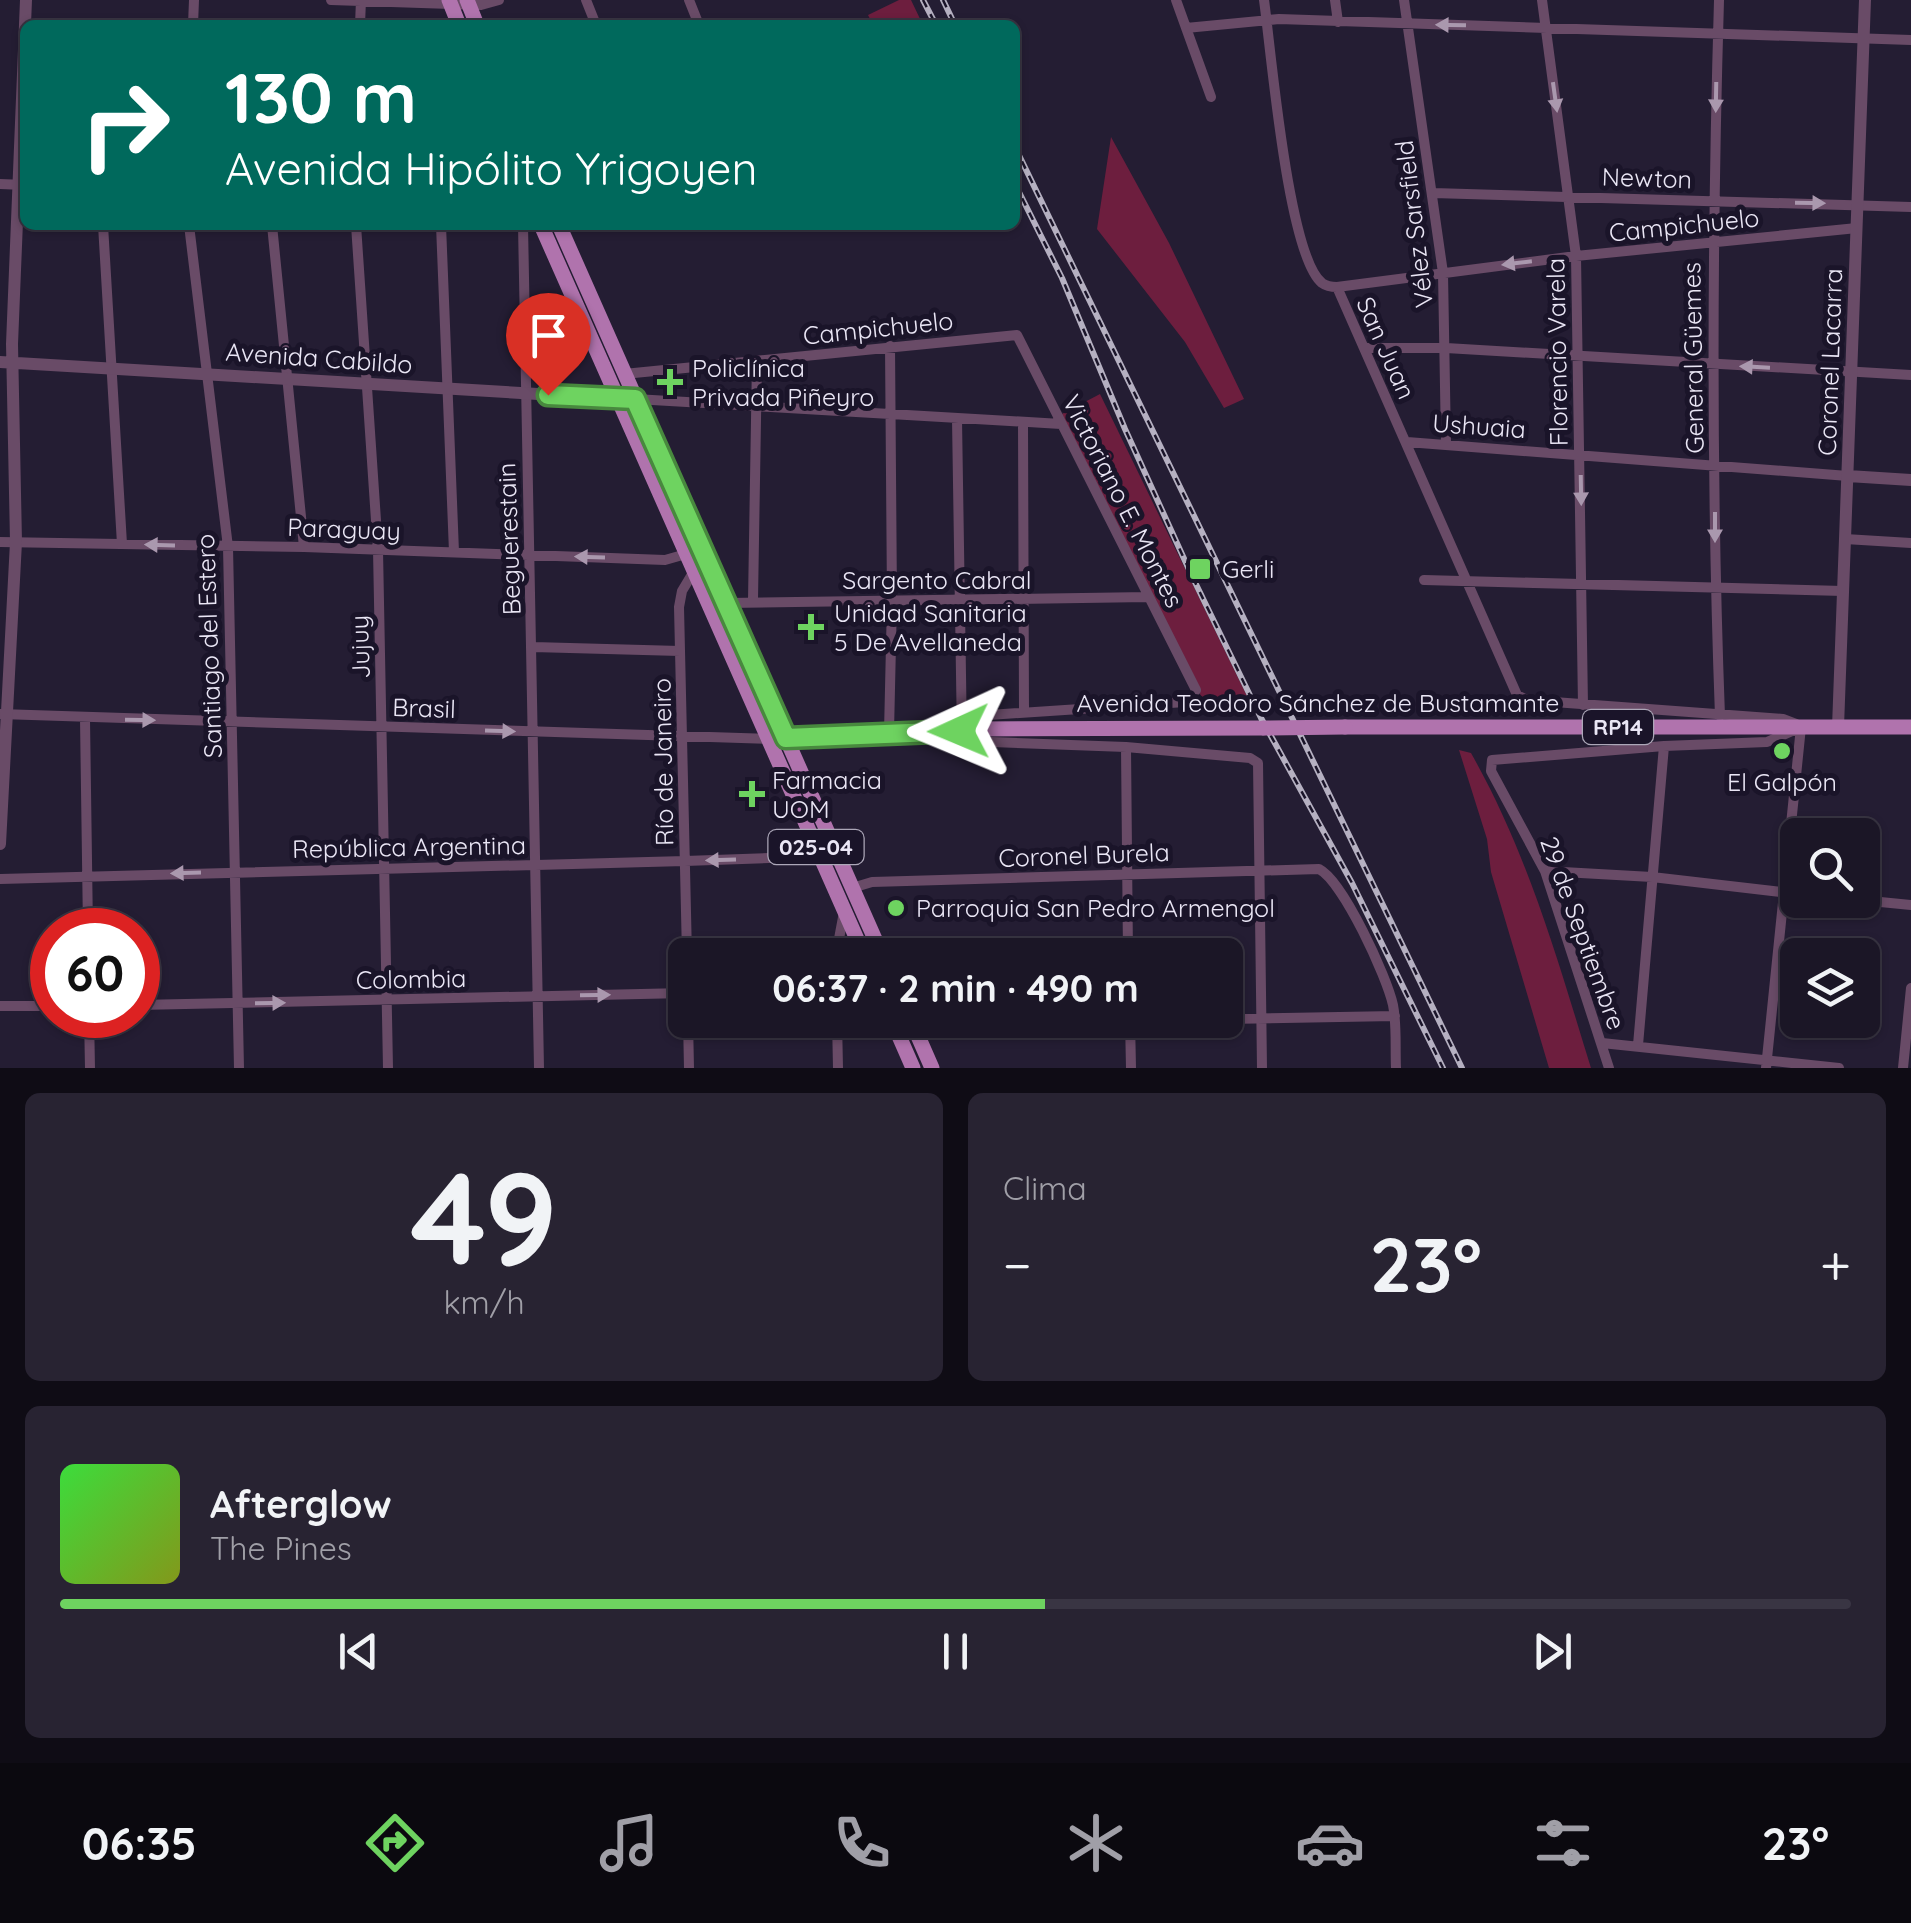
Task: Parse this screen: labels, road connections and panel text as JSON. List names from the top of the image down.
{
  "streets": {
    "main road": ["Avenida Teodoro Sánchez de Bustamante", "RP14", "025-04"],
    "street": [
      "Newton",
      "Vélez Sarsfield",
      "Campichuelo",
      "San Juan",
      "Florencio Varela",
      "Avenida Cabildo",
      "General Güemes",
      "Coronel Lacarra",
      "Ushuaia",
      "Victoriano E. Montes",
      "Paraguay",
      "Beguerestain",
      "Sargento Cabral",
      "Santiago del Estero",
      "Jujuy",
      "Brasil",
      "Río de Janeiro",
      "República Argentina",
      "Coronel Burela",
      "29 de Septiembre",
      "Colombia"
    ]
  },
  "crossings": [
    ["Newton", "Vélez Sarsfield"],
    ["Newton", "Florencio Varela"],
    ["Newton", "General Güemes"],
    ["Newton", "Coronel Lacarra"],
    ["Vélez Sarsfield", "Campichuelo"],
    ["Vélez Sarsfield", "Ushuaia"],
    ["Campichuelo", "San Juan"],
    ["Campichuelo", "Florencio Varela"],
    ["Campichuelo", "General Güemes"],
    ["Campichuelo", "Coronel Lacarra"],
    ["Campichuelo", "Victoriano E. Montes"],
    ["San Juan", "Florencio Varela"],
    ["San Juan", "Ushuaia"],
    ["Florencio Varela", "Ushuaia"],
    ["Avenida Cabildo", "Beguerestain"],
    ["Avenida Cabildo", "Santiago del Estero"],
    ["Avenida Cabildo", "Jujuy"],
    ["General Güemes", "Ushuaia"],
    ["Coronel Lacarra", "Ushuaia"],
    ["Coronel Lacarra", "Avenida Teodoro Sánchez de Bustamante"],
    ["Victoriano E. Montes", "Sargento Cabral"],
    ["Paraguay", "Beguerestain"],
    ["Paraguay", "Santiago del Estero"],
    ["Paraguay", "Jujuy"],
    ["Beguerestain", "Brasil"],
    ["Beguerestain", "República Argentina"],
    ["Beguerestain", "Colombia"],
    ["Santiago del Estero", "Brasil"],
    ["Santiago del Estero", "República Argentina"],
    ["Santiago del Estero", "Colombia"],
    ["Jujuy", "Brasil"],
    ["Jujuy", "República Argentina"],
    ["Jujuy", "Colombia"],
    ["Avenida Teodoro Sánchez de Bustamante", "Brasil"],
    ["Avenida Teodoro Sánchez de Bustamante", "025-04"],
    ["Brasil", "Río de Janeiro"],
    ["Brasil", "025-04"],
    ["Río de Janeiro", "República Argentina"],
    ["República Argentina", "025-04"],
    ["025-04", "Coronel Burela"]
  ],
  "one_way": [
    "Florencio Varela",
    "General Güemes",
    "Paraguay",
    "Brasil",
    "Colombia"
  ],
  "places": {
    "health": ["Policlínica Privada Piñeyro", "Unidad Sanitaria 5 De Avellaneda", "Farmacia UOM"],
    "transit": ["Gerli"],
    "other": ["El Galpón", "Parroquia San Pedro Armengol"]
  },
  "page": {
    "turn": ["130 m", "Avenida Hipólito Yrigoyen"],
    "limit": "60",
    "trip": "06:37 · 2 min · 490 m",
    "tile": [
      ["49", "km/h"],
      "Clima"
    ],
    "heat": ["−", "23°", "+"],
    "song": ["Afterglow", "The Pines"],
    "tabs": ["06:35", "23°"]
  }
}
